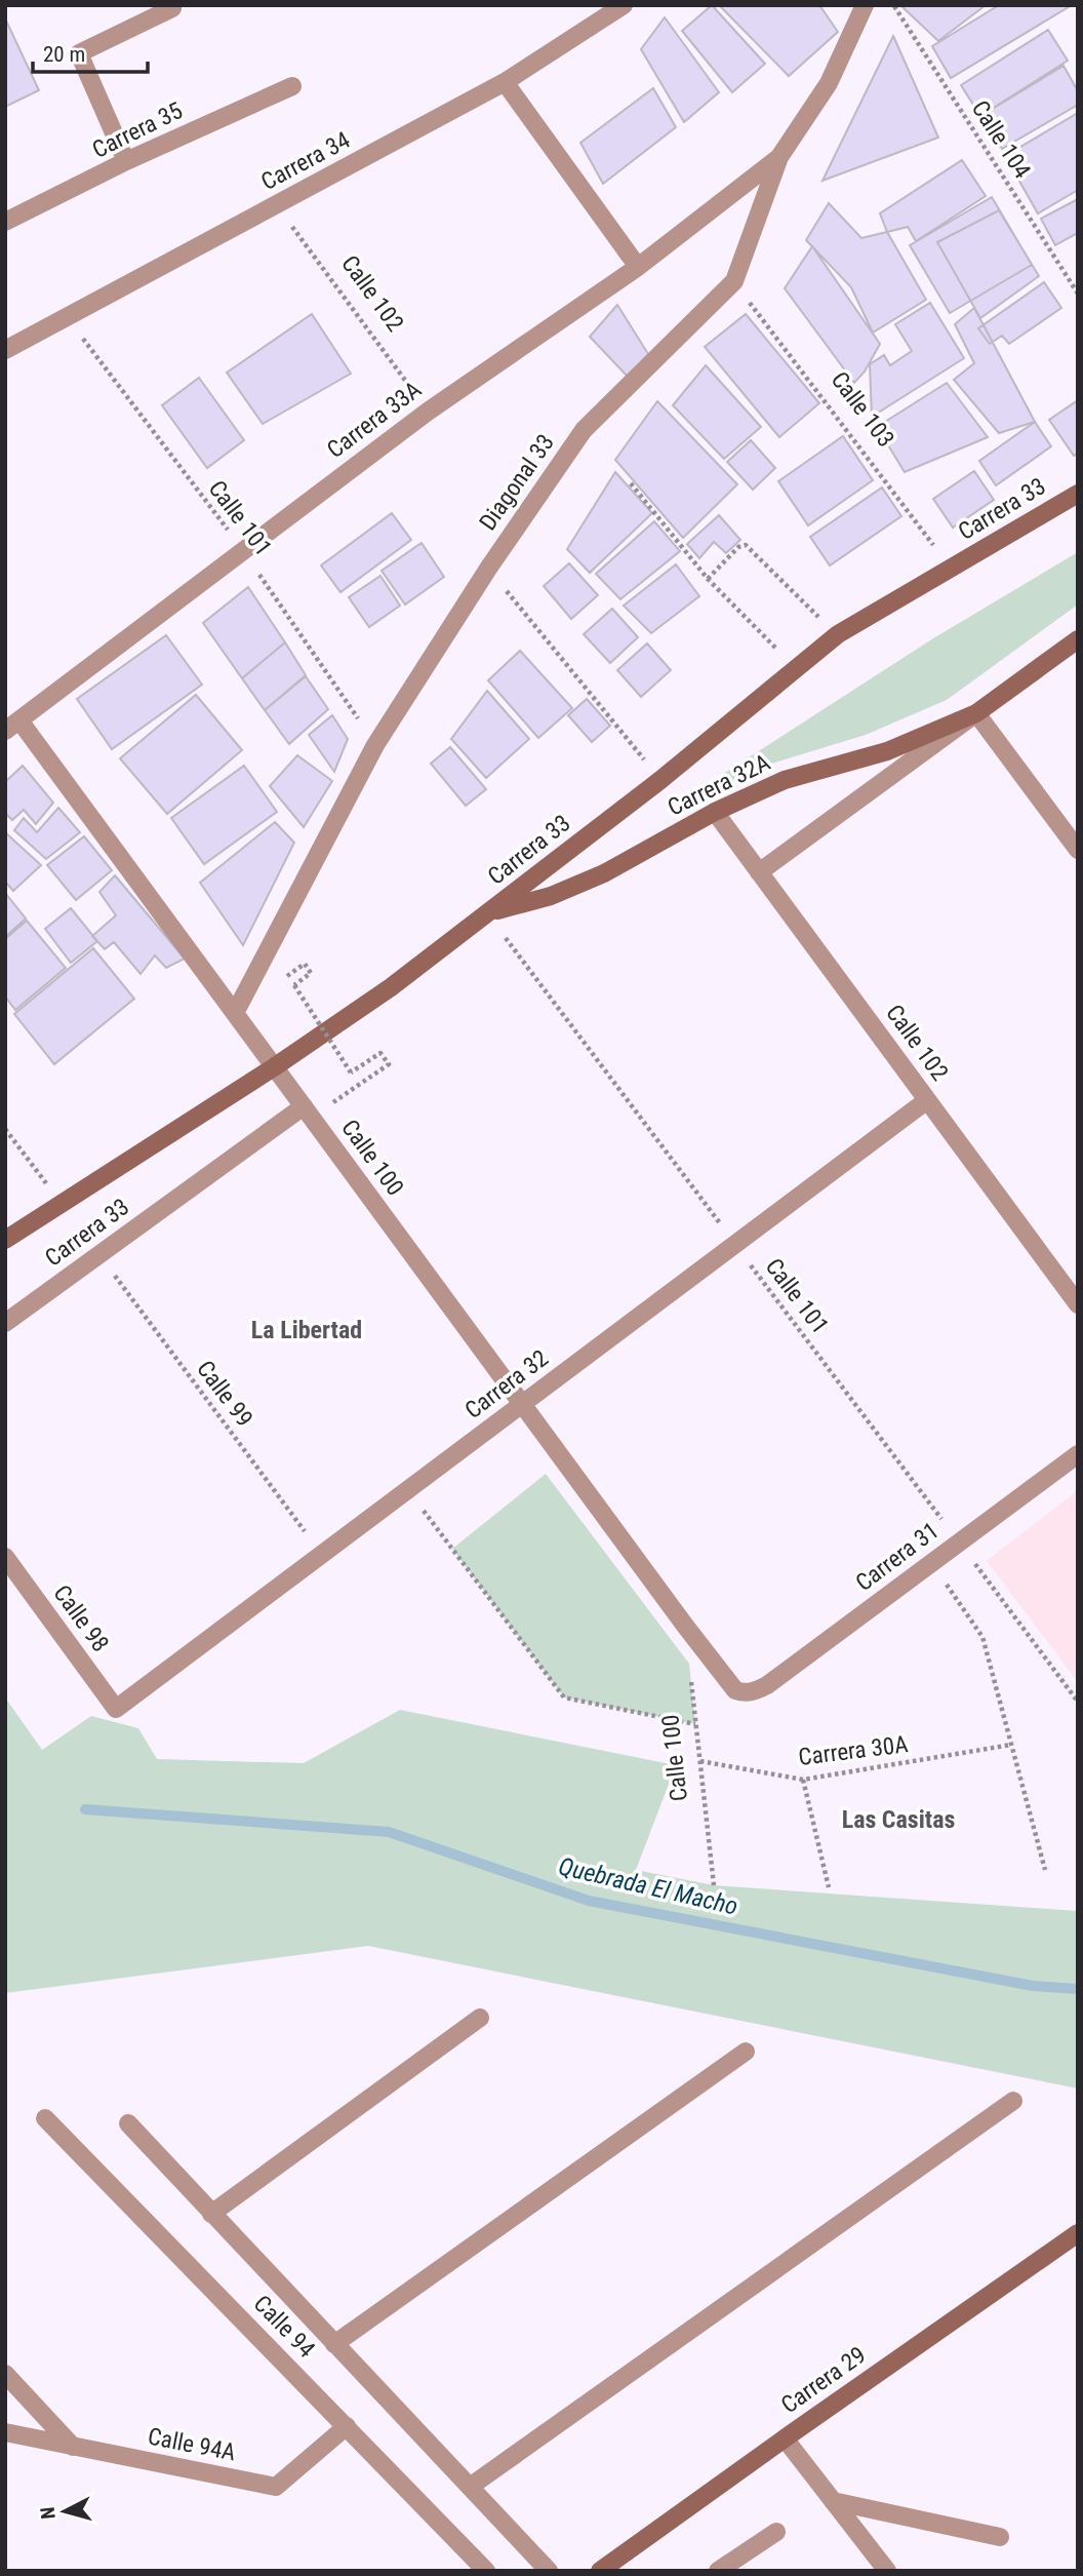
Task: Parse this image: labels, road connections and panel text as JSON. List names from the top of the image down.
{
  "streets": {
    "main road": ["Carrera 33", "Carrera 32A", "Carrera 29"],
    "street": [
      "Carrera 35",
      "Carrera 34",
      "Calle 102",
      "Carrera 33A",
      "Diagonal 33",
      "Calle 100",
      "Carrera 32",
      "Carrera 31",
      "Calle 98",
      "Calle 94",
      "Calle 94A"
    ],
    "path": [
      "Calle 104",
      "Calle 103",
      "Calle 101",
      "Calle 99",
      "Carrera 30A"
    ]
  },
  "crossings": [
    ["Carrera 34", "Calle 102"],
    ["Carrera 34", "Calle 101"],
    ["Calle 102", "Carrera 33A"],
    ["Calle 102", "Carrera 32A"],
    ["Calle 102", "Carrera 32"],
    ["Calle 103", "Diagonal 33"],
    ["Calle 103", "Carrera 33"],
    ["Carrera 33A", "Diagonal 33"],
    ["Carrera 33A", "Calle 101"],
    ["Carrera 33A", "Calle 100"],
    ["Diagonal 33", "Calle 101"],
    ["Diagonal 33", "Calle 100"],
    ["Carrera 33", "Calle 101"],
    ["Carrera 33", "Carrera 32A"],
    ["Carrera 33", "Calle 100"],
    ["Carrera 33", "Calle 99"],
    ["Calle 101", "Carrera 32A"],
    ["Calle 101", "Carrera 32"],
    ["Calle 101", "Carrera 31"],
    ["Calle 100", "Carrera 32"],
    ["Calle 100", "Carrera 31"],
    ["Calle 100", "Carrera 30A"],
    ["Carrera 32", "Calle 99"],
    ["Carrera 32", "Calle 98"],
    ["Calle 94", "Calle 94A"]
  ],
  "districts": ["La Libertad", "Las Casitas"],
  "water": ["Quebrada El Macho"],
  "scale_bar": "20 m",
  "north": "left"
}
